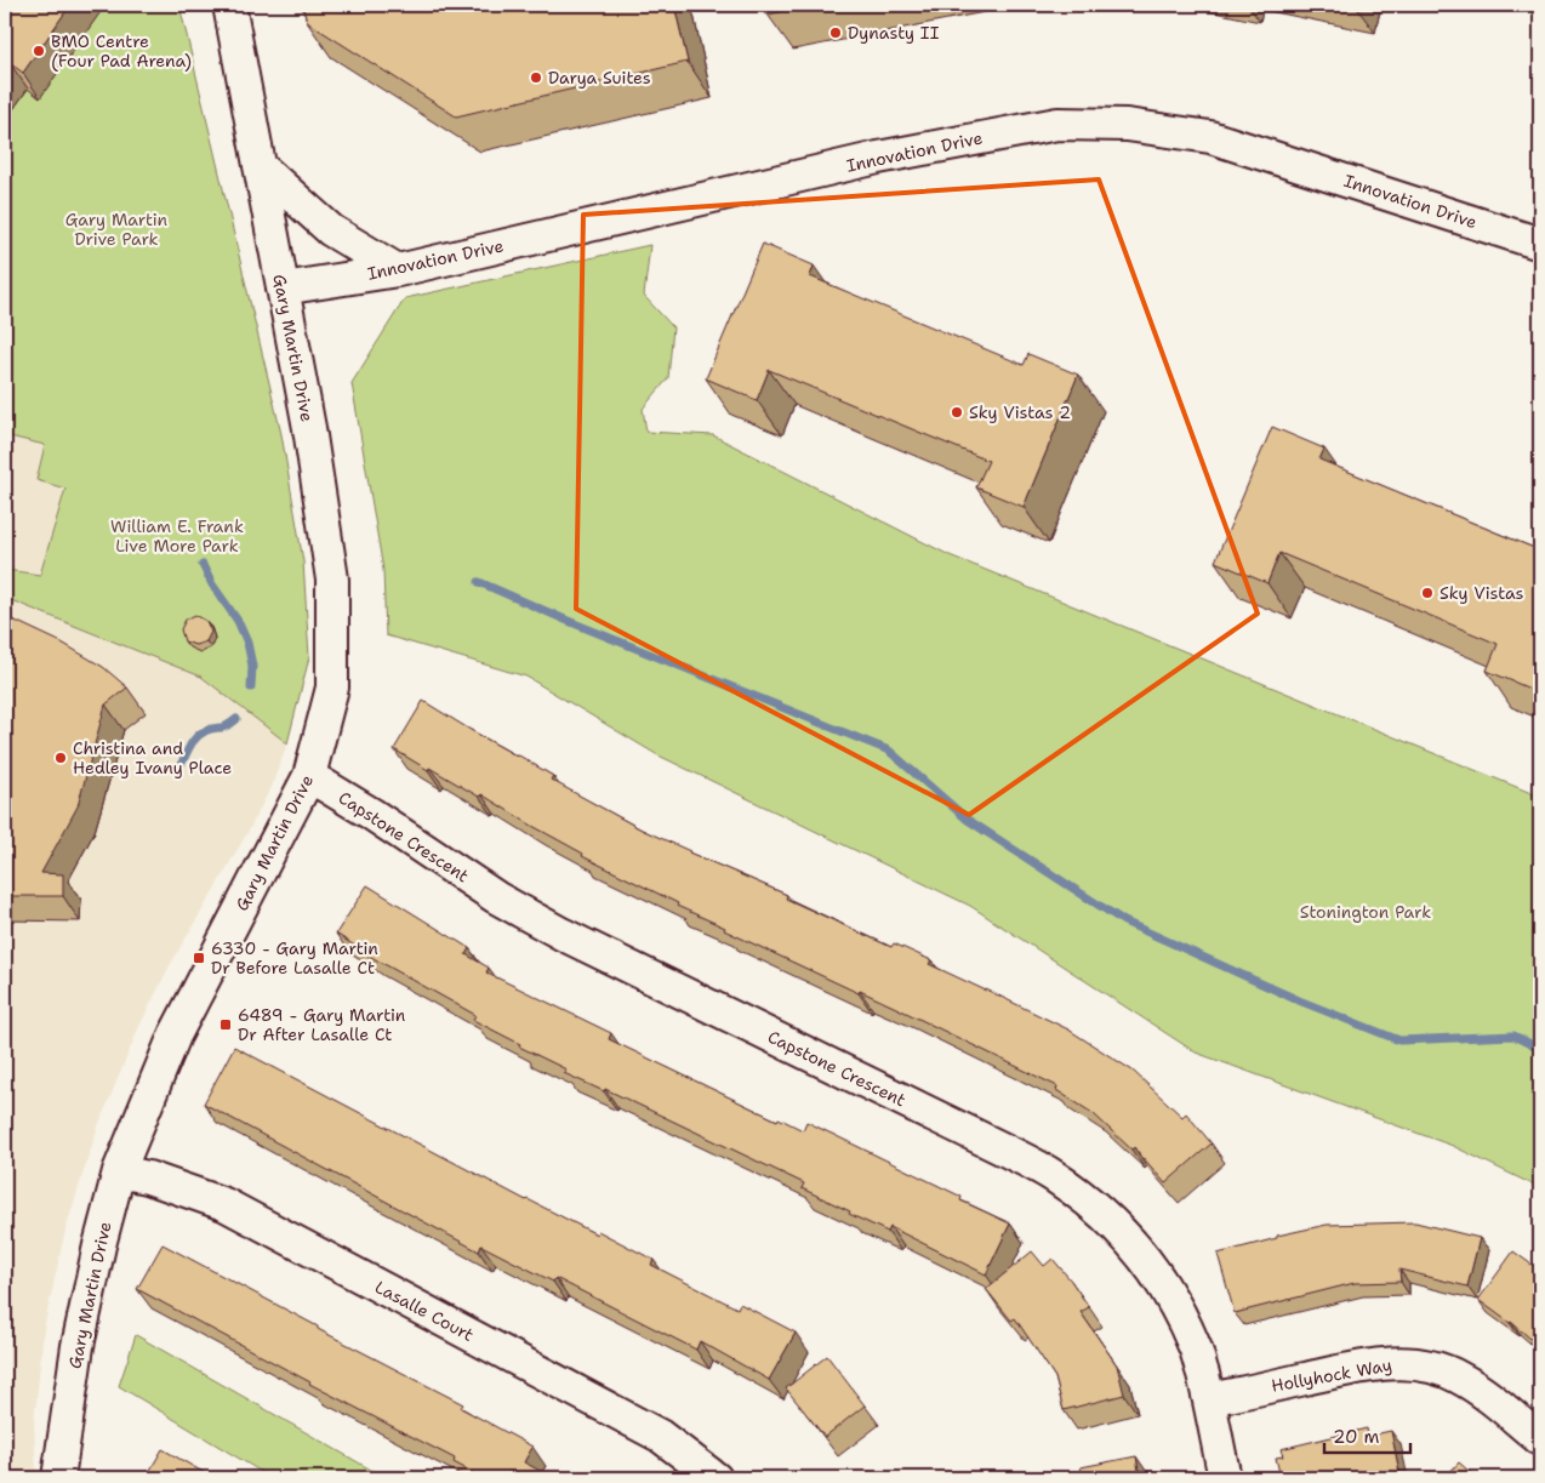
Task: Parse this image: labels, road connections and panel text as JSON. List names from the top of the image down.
{
  "streets": {
    "street": [
      "Innovation Drive",
      "Gary Martin Drive",
      "Capstone Crescent",
      "Lasalle Court",
      "Hollyhock Way"
    ]
  },
  "crossings": [
    ["Innovation Drive", "Gary Martin Drive"],
    ["Gary Martin Drive", "Capstone Crescent"],
    ["Gary Martin Drive", "Lasalle Court"],
    ["Capstone Crescent", "Hollyhock Way"]
  ],
  "parks": ["Gary Martin Drive Park", "William E. Frank Live More Park", "Stonington Park"],
  "places": {
    "other": [
      "Dynasty II",
      "BMO Centre (Four Pad Arena)",
      "Darya Suites",
      "Sky Vistas 2",
      "Sky Vistas",
      "Christina and Hedley Ivany Place"
    ],
    "transit": ["6330 - Gary Martin Dr Before Lasalle Ct", "6489 - Gary Martin Dr After Lasalle Ct"]
  },
  "scale_bar": "20 m"
}
